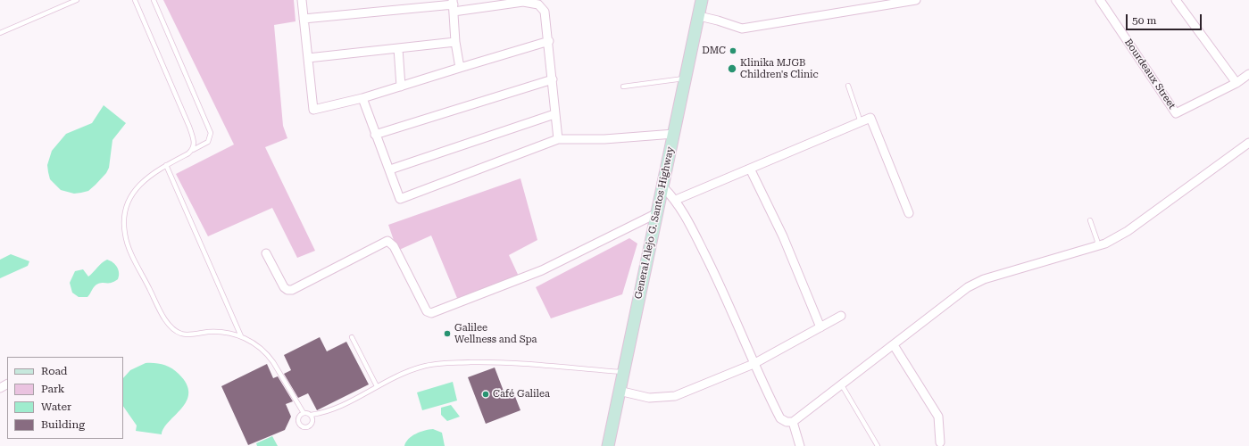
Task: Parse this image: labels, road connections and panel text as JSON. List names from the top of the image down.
{
  "streets": {
    "main road": ["General Alejo G. Santos Highway"],
    "street": ["Bourdeaux Street"]
  },
  "places": [
    "DMC",
    "Klinika MJGB Children's Clinic",
    "Galilee Wellness and Spa",
    "Café Galilea"
  ],
  "legend": [
    "Road",
    "Park",
    "Water",
    "Building"
  ],
  "scale_bar": "50 m"
}
